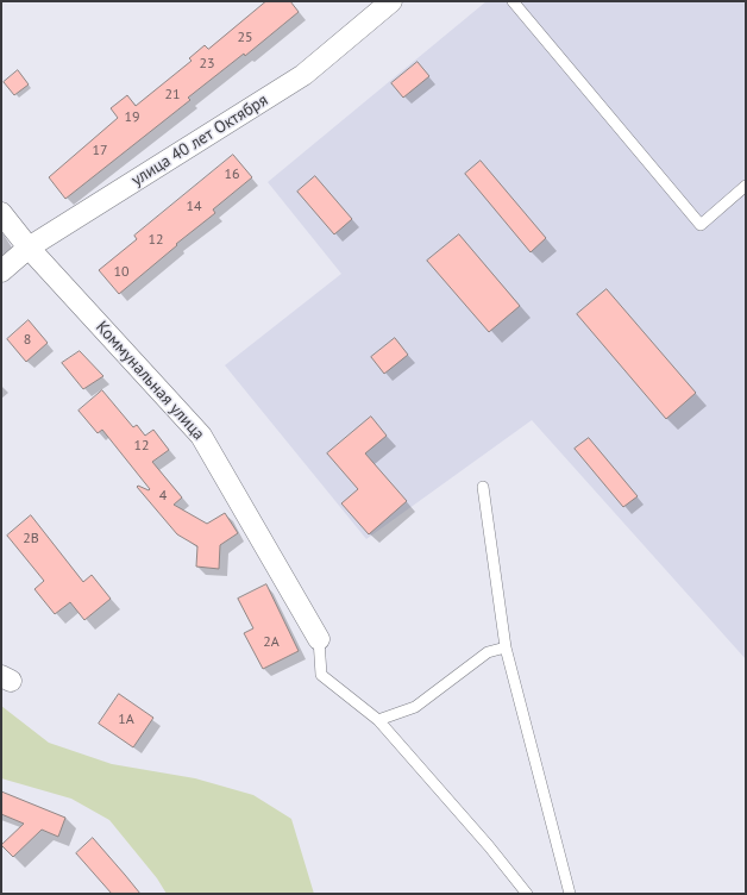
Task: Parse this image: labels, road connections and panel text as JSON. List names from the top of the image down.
{
  "streets": {
    "street": ["улица 40 лет Октября", "Коммунальная улица"]
  },
  "crossings": [
    ["улица 40 лет Октября", "Коммунальная улица"]
  ],
  "house_numbers": [
    "25",
    "23",
    "21",
    "19",
    "17",
    "16",
    "14",
    "12",
    "10",
    "8",
    "12",
    "4",
    "2В",
    "2А",
    "1А"
  ]
}
